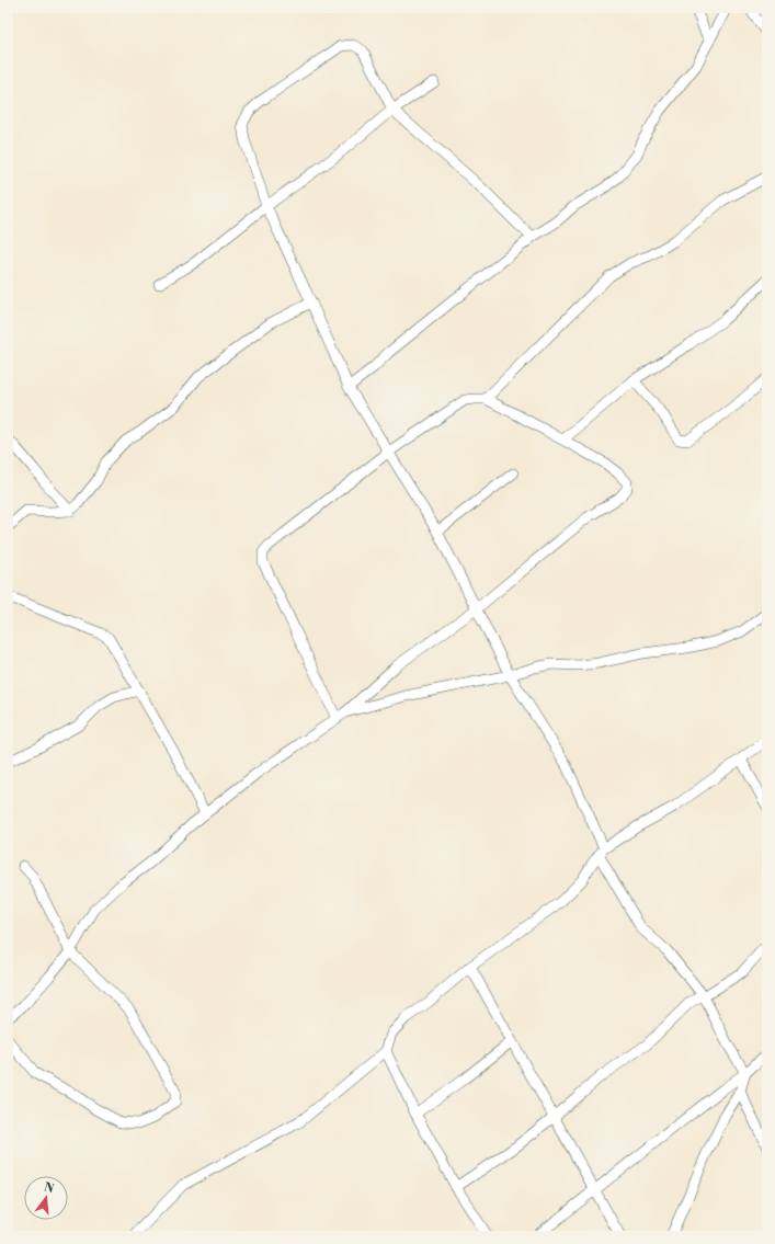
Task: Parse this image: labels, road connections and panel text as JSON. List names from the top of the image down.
{
  "north": "top"
}
